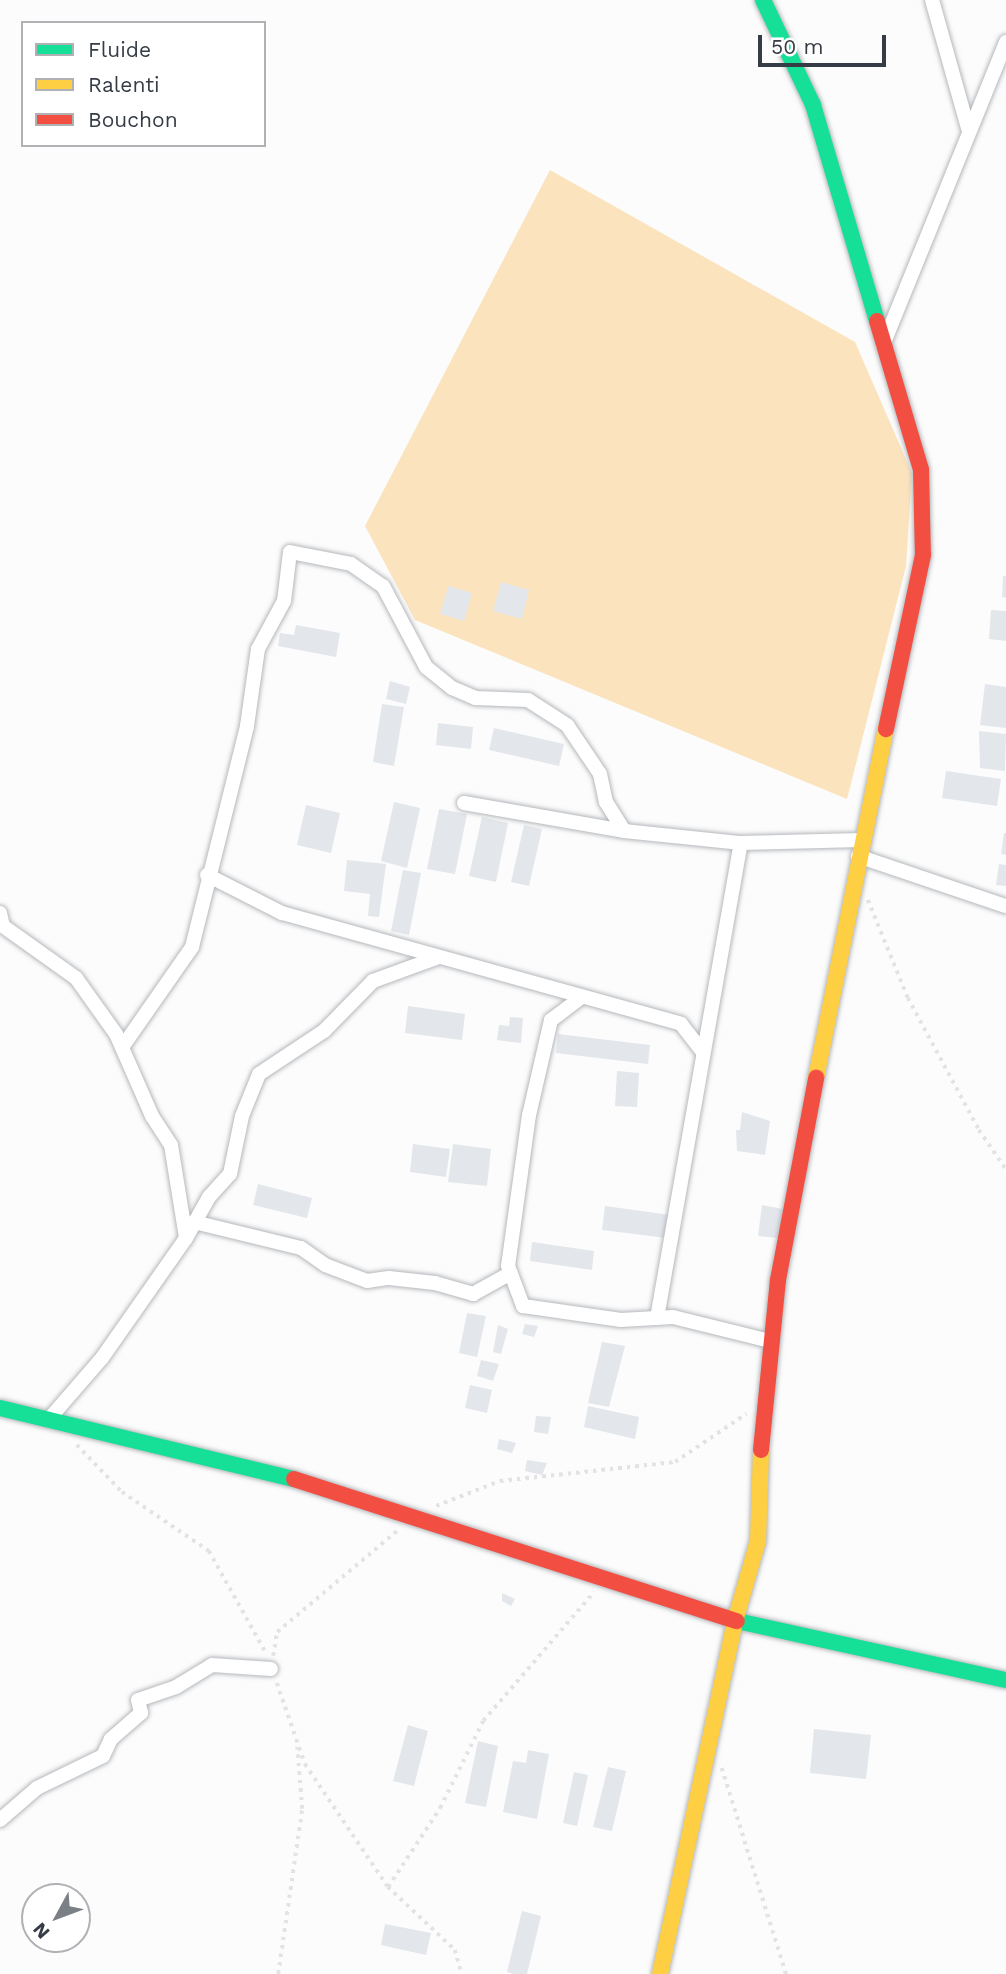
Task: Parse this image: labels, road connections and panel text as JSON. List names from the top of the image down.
{
  "legend": ["Fluide", "Ralenti", "Bouchon"],
  "scale_bar": "50 m",
  "north": "bottom left"
}
